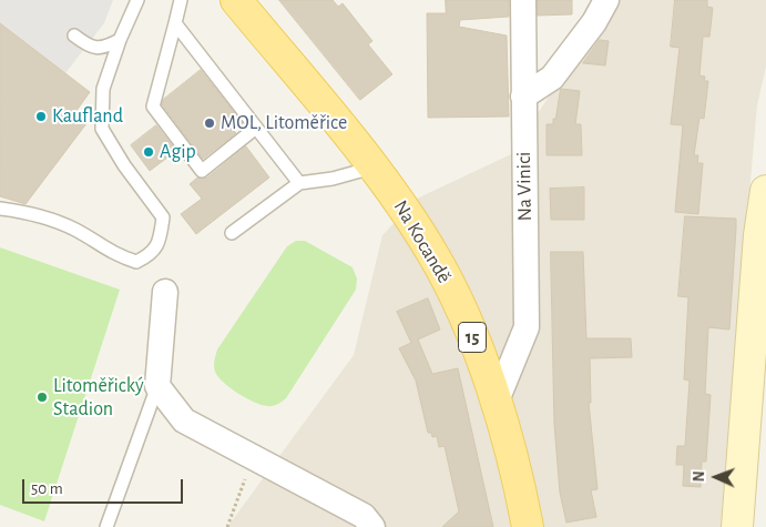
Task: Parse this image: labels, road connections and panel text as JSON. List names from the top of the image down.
{
  "streets": {
    "main road": ["Na Kocandě", "15"],
    "street": ["Na Vinici"]
  },
  "crossings": [
    ["Na Vinici", "Na Kocandě"]
  ],
  "places": [
    "Kaufland",
    "MOL, Litoměřice",
    "Agip",
    "Litoměřický Stadion"
  ],
  "scale_bar": "50 m",
  "north": "left"
}
